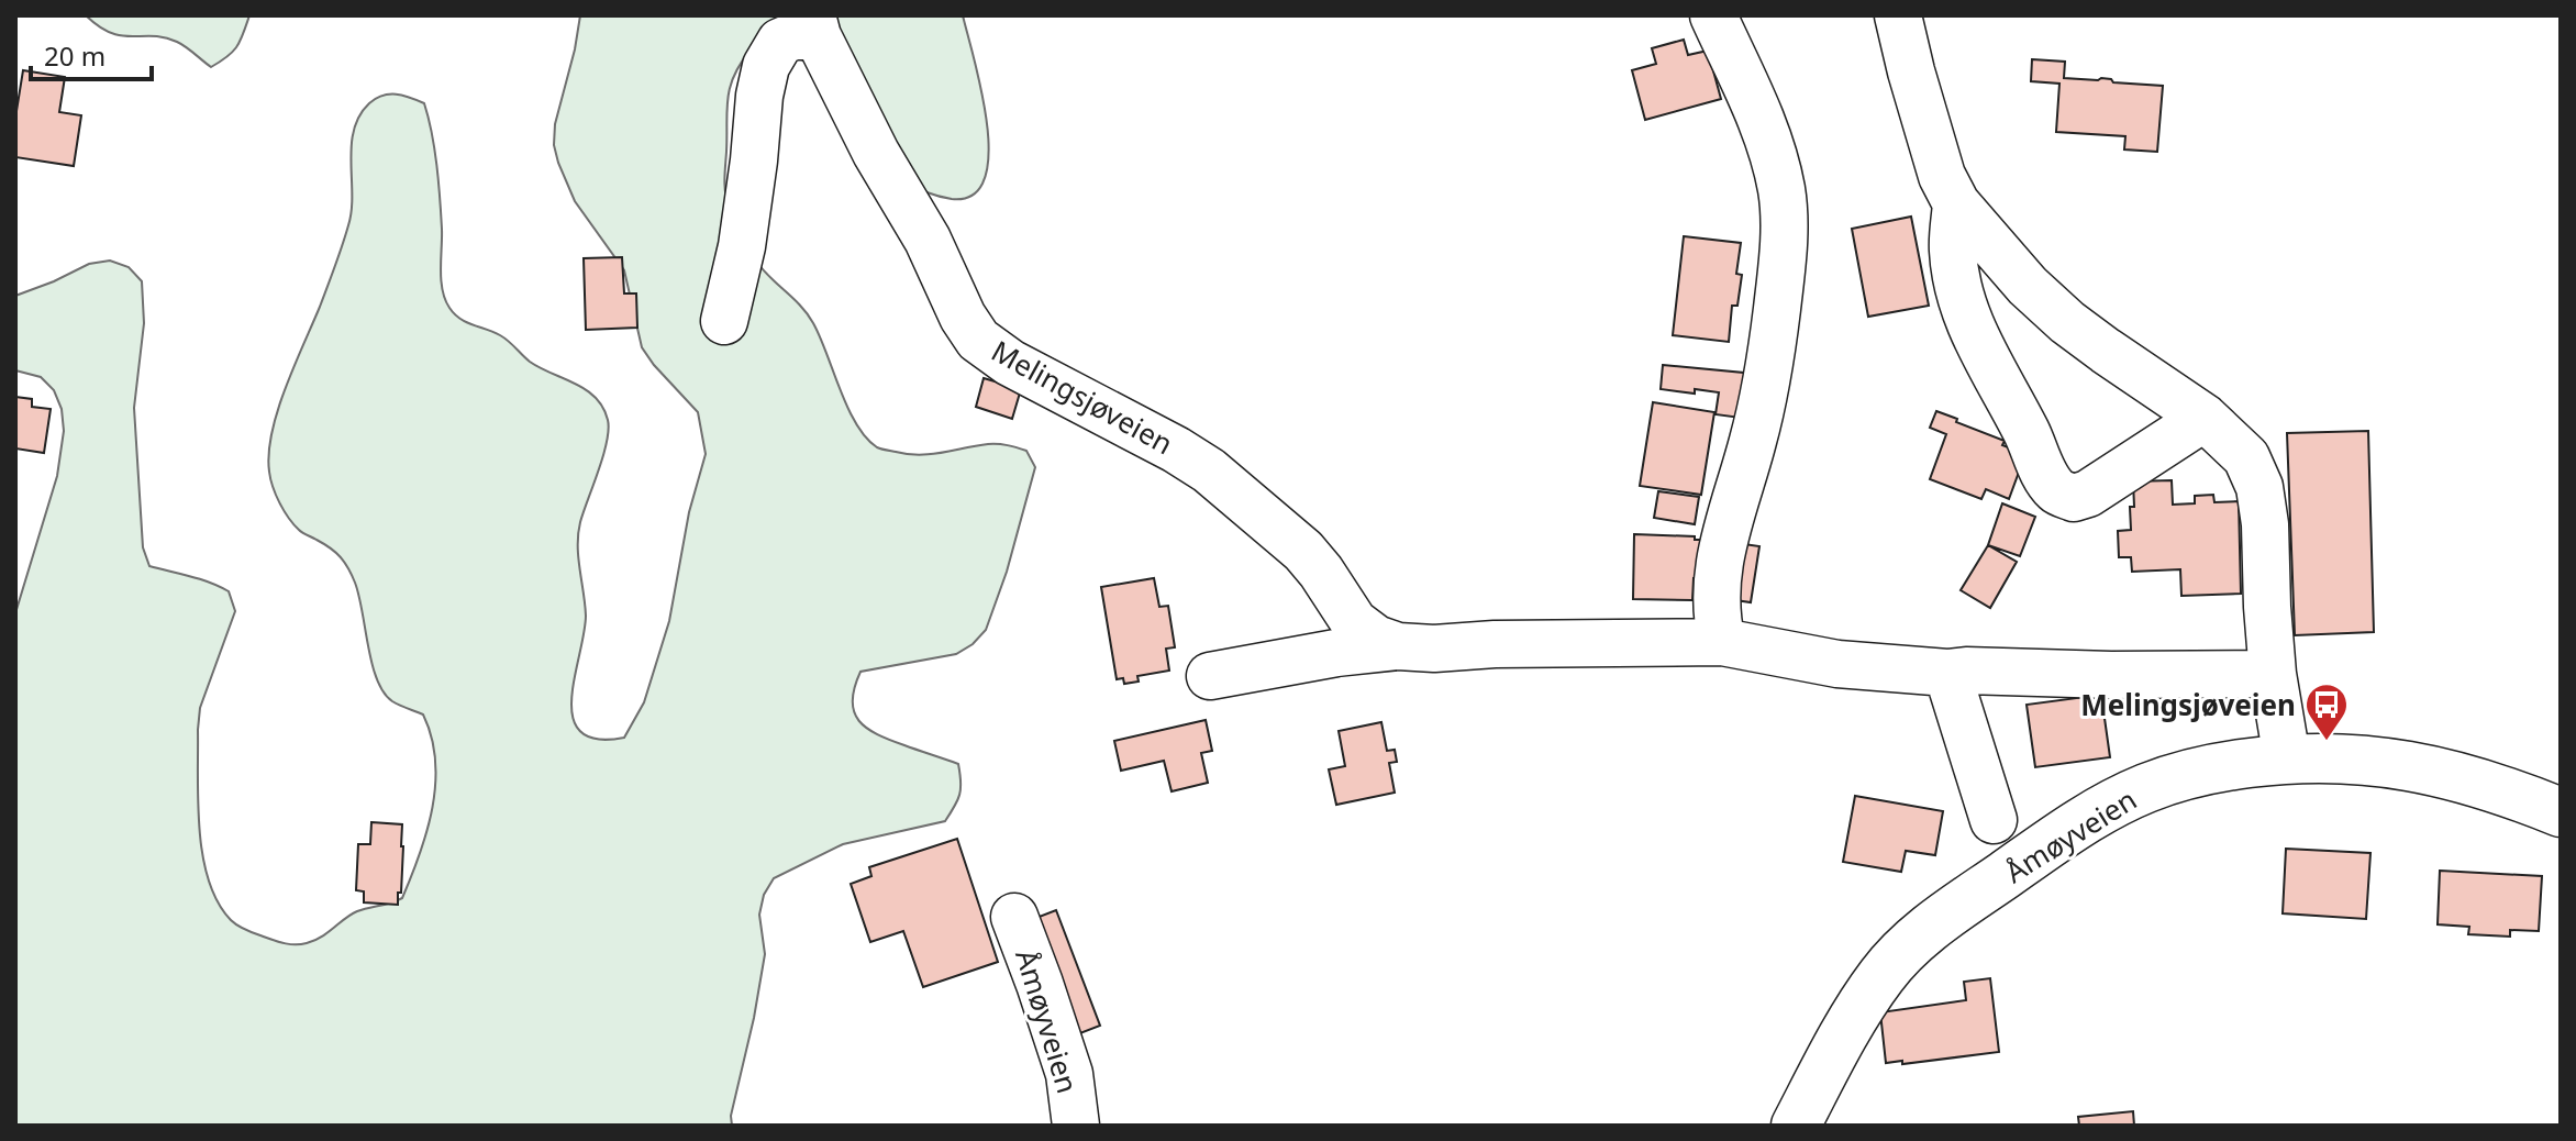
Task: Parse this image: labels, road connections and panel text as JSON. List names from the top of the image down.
{
  "streets": {
    "main road": ["Åmøyveien"],
    "street": ["Melingsjøveien"]
  },
  "places": {
    "bus stop": ["Melingsjøveien"]
  },
  "scale_bar": "20 m"
}
